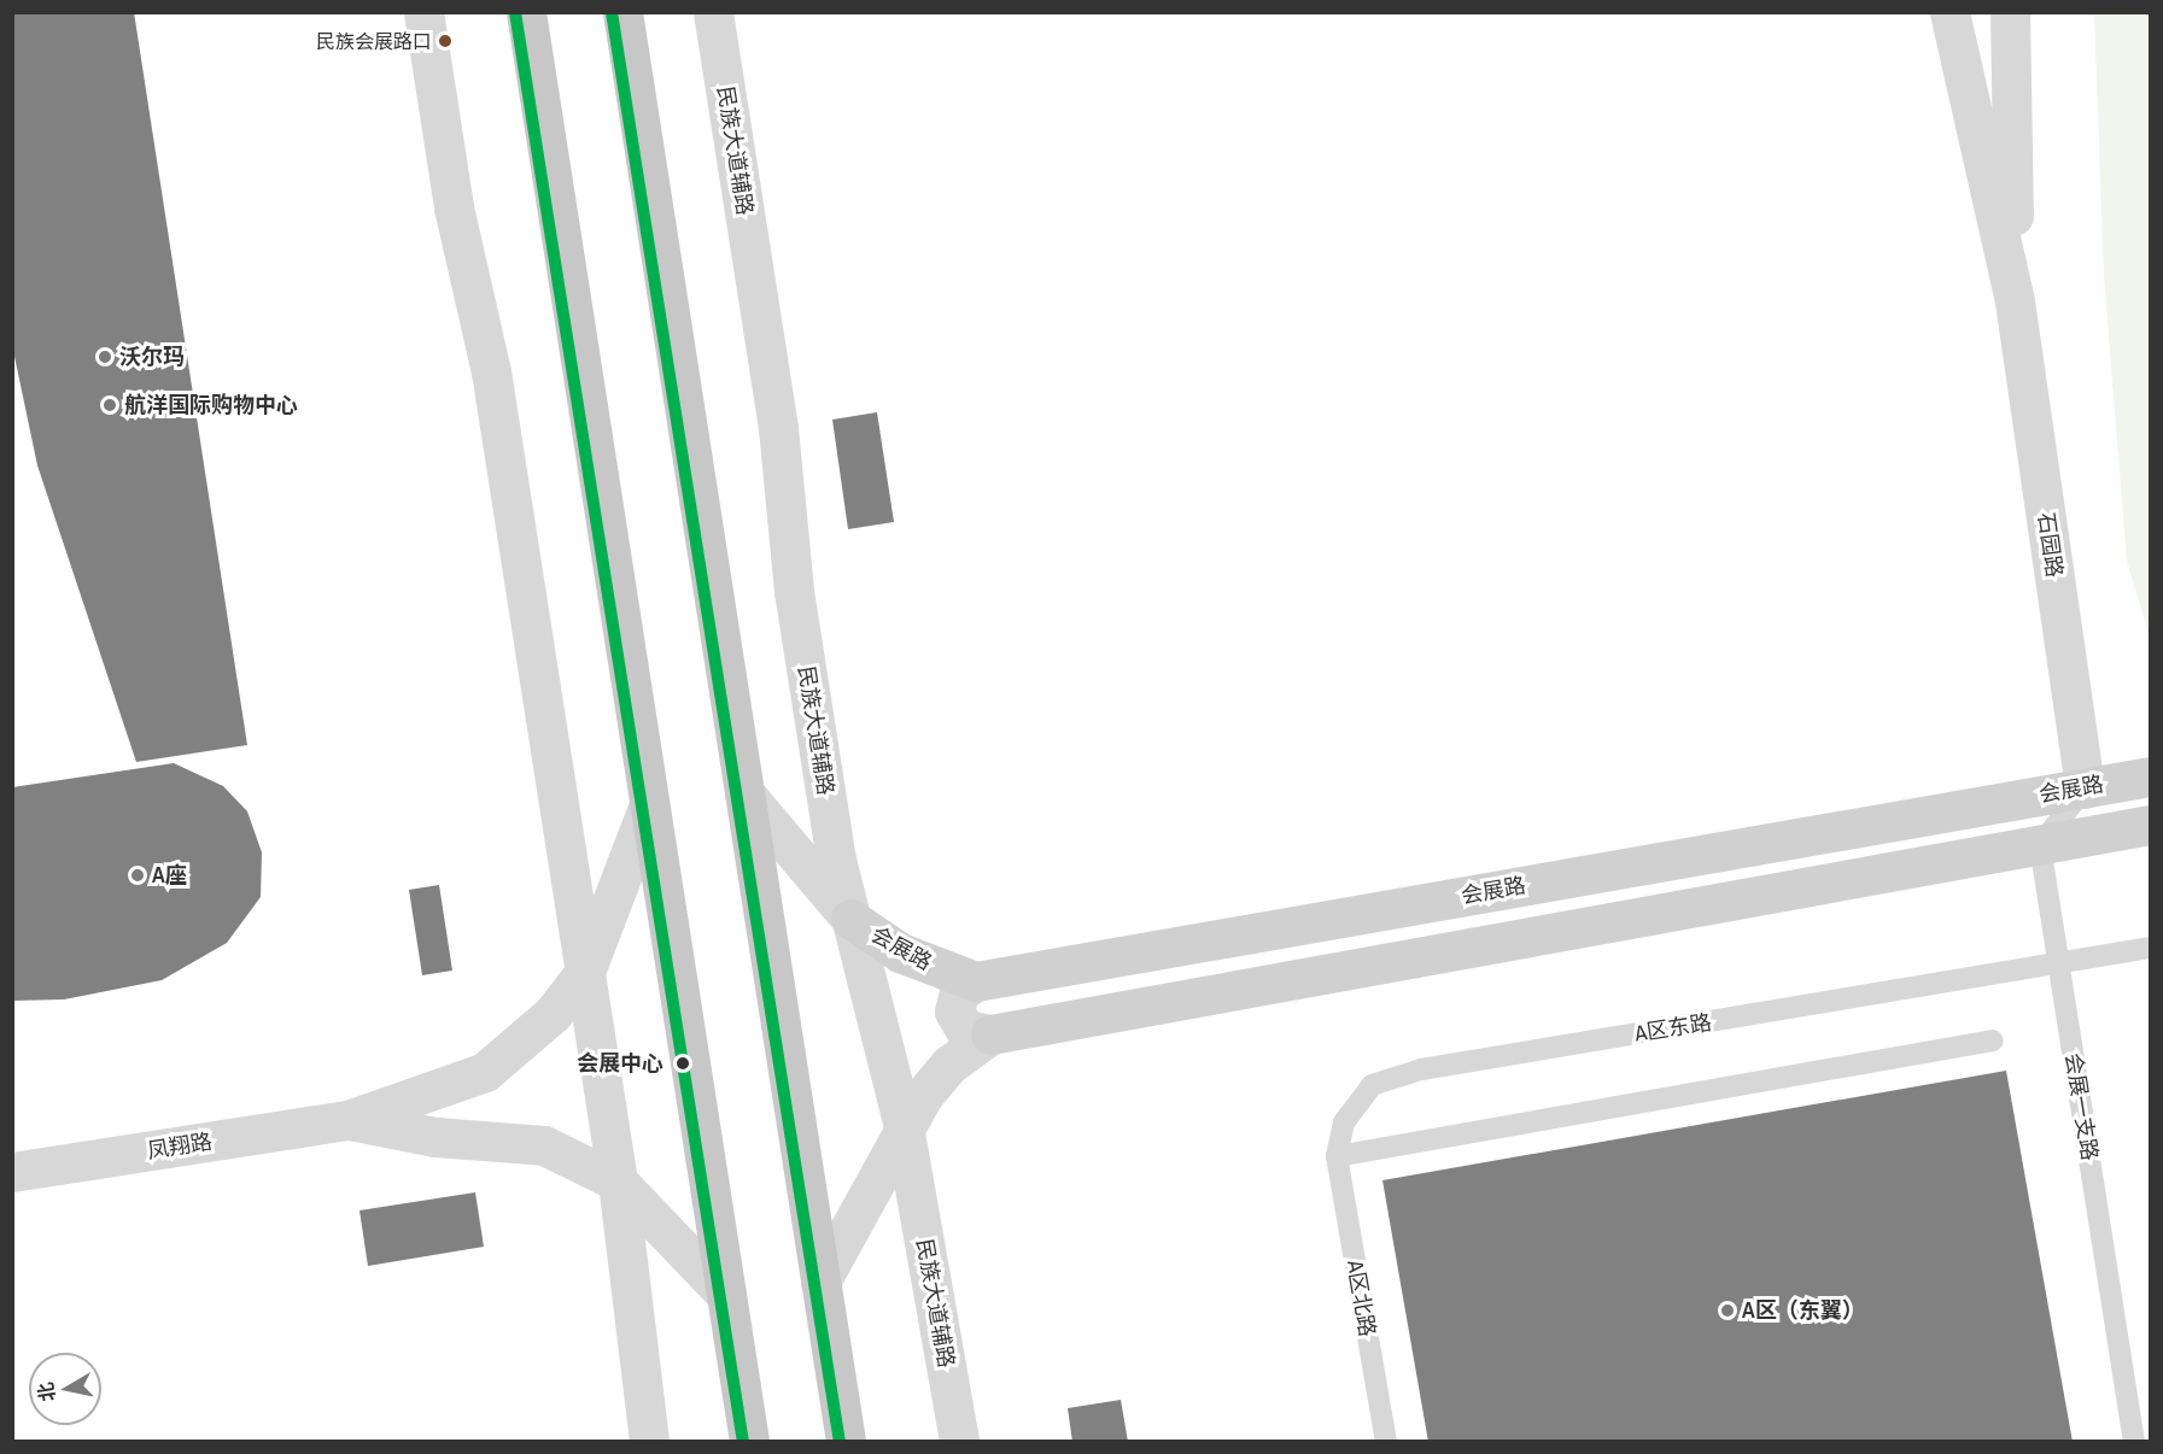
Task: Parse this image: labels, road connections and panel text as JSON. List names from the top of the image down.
{
  "streets": {
    "main road": ["会展路"],
    "street": ["民族大道辅路", "石园路", "凤翔路"],
    "lane": ["A区东路", "会展一支路", "A区北路"]
  },
  "crossings": [
    ["民族大道辅路", "会展路"],
    ["石园路", "会展路"],
    ["A区东路", "会展一支路"],
    ["A区东路", "A区北路"]
  ],
  "places": [
    "民族会展路口",
    "沃尔玛",
    "航洋国际购物中心",
    "A座",
    "会展中心",
    "A区（东翼）"
  ],
  "north": "left"
}
